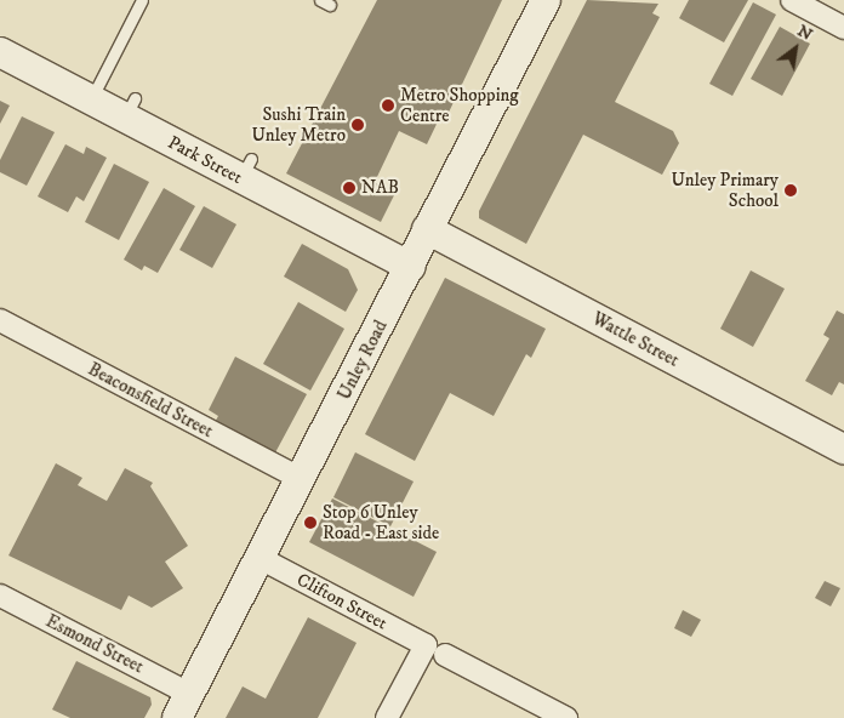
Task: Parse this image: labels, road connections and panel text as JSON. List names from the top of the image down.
{
  "streets": {
    "street": [
      "Park Street",
      "Wattle Street",
      "Unley Road",
      "Beaconsfield Street",
      "Clifton Street",
      "Esmond Street"
    ]
  },
  "crossings": [
    ["Park Street", "Unley Road"],
    ["Wattle Street", "Unley Road"],
    ["Unley Road", "Beaconsfield Street"],
    ["Unley Road", "Clifton Street"],
    ["Unley Road", "Esmond Street"]
  ],
  "places": [
    "Metro Shopping Centre",
    "Sushi Train Unley Metro",
    "NAB",
    "Unley Primary School",
    "Stop 6 Unley Road - East side"
  ],
  "north": "top right"
}
